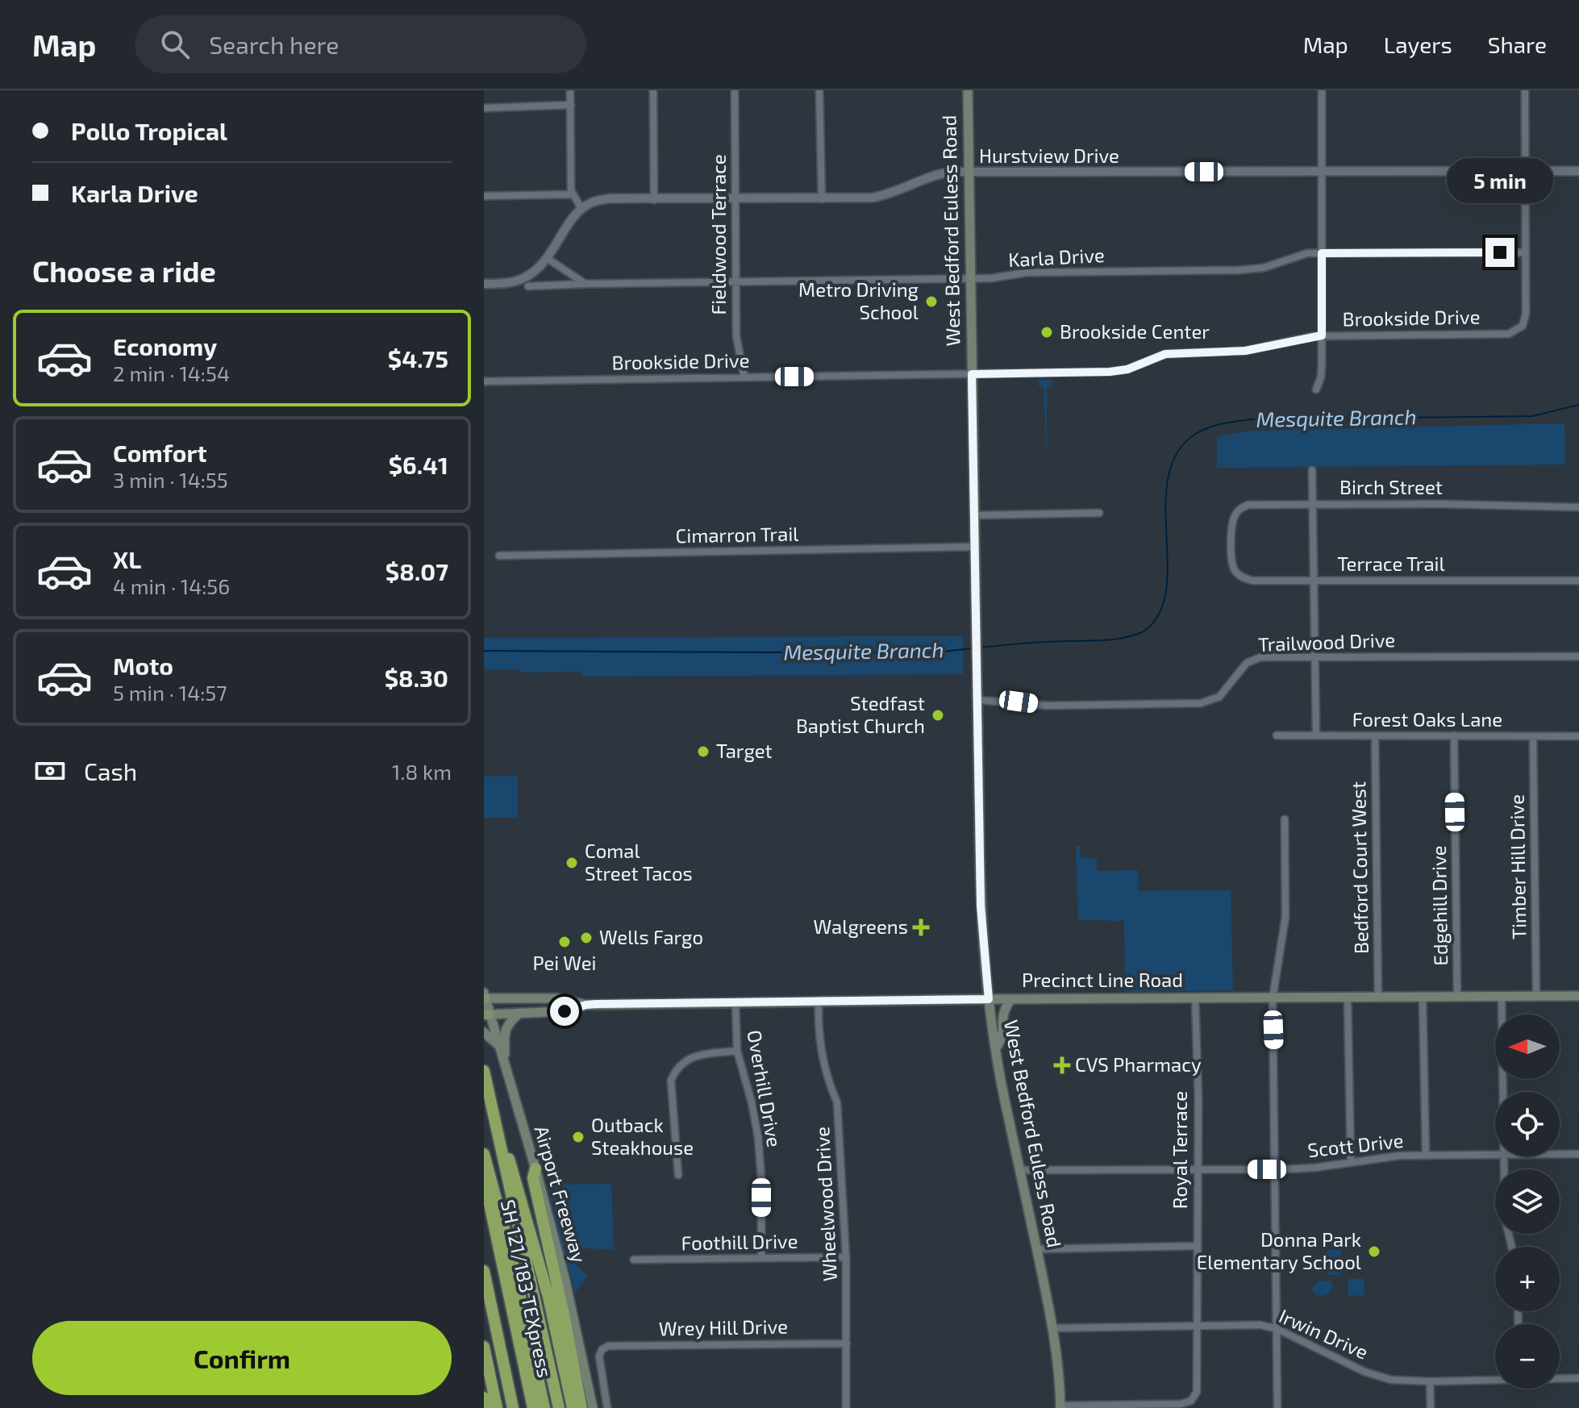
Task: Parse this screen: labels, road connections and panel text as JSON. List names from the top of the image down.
{
  "streets": {
    "highway": ["SH 121/183 TEXpress"],
    "main road": ["West Bedford Euless Road", "Precinct Line Road", "Airport Freeway"],
    "street": [
      "Hurstview Drive",
      "Fieldwood Terrace",
      "Karla Drive",
      "Brookside Drive",
      "Birch Street",
      "Cimarron Trail",
      "Terrace Trail",
      "Trailwood Drive",
      "Forest Oaks Lane",
      "Timber Hill Drive",
      "Bedford Court West",
      "Edgehill Drive",
      "Overhill Drive",
      "Scott Drive",
      "Royal Terrace",
      "Wheelwood Drive",
      "Foothill Drive",
      "Wrey Hill Drive",
      "Irwin Drive"
    ]
  },
  "crossings": [
    ["Hurstview Drive", "West Bedford Euless Road"],
    ["Hurstview Drive", "Fieldwood Terrace"],
    ["West Bedford Euless Road", "Karla Drive"],
    ["West Bedford Euless Road", "Brookside Drive"],
    ["West Bedford Euless Road", "Cimarron Trail"],
    ["West Bedford Euless Road", "Trailwood Drive"],
    ["West Bedford Euless Road", "Precinct Line Road"],
    ["West Bedford Euless Road", "Scott Drive"],
    ["West Bedford Euless Road", "Royal Terrace"],
    ["West Bedford Euless Road", "Irwin Drive"],
    ["Fieldwood Terrace", "Karla Drive"],
    ["Fieldwood Terrace", "Brookside Drive"],
    ["Karla Drive", "Brookside Drive"],
    ["Birch Street", "Terrace Trail"],
    ["Forest Oaks Lane", "Timber Hill Drive"],
    ["Forest Oaks Lane", "Bedford Court West"],
    ["Forest Oaks Lane", "Edgehill Drive"],
    ["Timber Hill Drive", "Precinct Line Road"],
    ["Bedford Court West", "Precinct Line Road"],
    ["Edgehill Drive", "Precinct Line Road"],
    ["Precinct Line Road", "Overhill Drive"],
    ["Precinct Line Road", "Royal Terrace"],
    ["Precinct Line Road", "Airport Freeway"],
    ["Precinct Line Road", "Wheelwood Drive"],
    ["Overhill Drive", "Foothill Drive"],
    ["Scott Drive", "Royal Terrace"],
    ["Royal Terrace", "Irwin Drive"],
    ["Wheelwood Drive", "Foothill Drive"],
    ["Wheelwood Drive", "Wrey Hill Drive"]
  ],
  "water": ["Mesquite Branch"],
  "places": {
    "other": [
      "Metro Driving School",
      "Brookside Center",
      "Stedfast Baptist Church",
      "Target",
      "Comal Street Tacos",
      "Wells Fargo",
      "Pei Wei",
      "Outback Steakhouse",
      "Donna Park Elementary School"
    ],
    "health": ["Walgreens", "CVS Pharmacy"]
  },
  "north": "left",
  "page": {
    "header": "Map",
    "search": "Search here",
    "nav": ["Map", "Layers", "Share"],
    "banner": ["Pollo Tropical", "Karla Drive"],
    "bubble": "5 min",
    "heading": "Choose a ride",
    "list": [
      {
        "name": "Economy",
        "note": "2 min · 14:54",
        "value": "$4.75"
      },
      {
        "name": "Comfort",
        "note": "3 min · 14:55",
        "value": "$6.41"
      },
      {
        "name": "XL",
        "note": "4 min · 14:56",
        "value": "$8.07"
      },
      {
        "name": "Moto",
        "note": "5 min · 14:57",
        "value": "$8.30"
      }
    ],
    "pay": ["Cash", "1.8 km"],
    "map_buttons": ["+", "−"],
    "buttons": "Confirm"
  }
}
